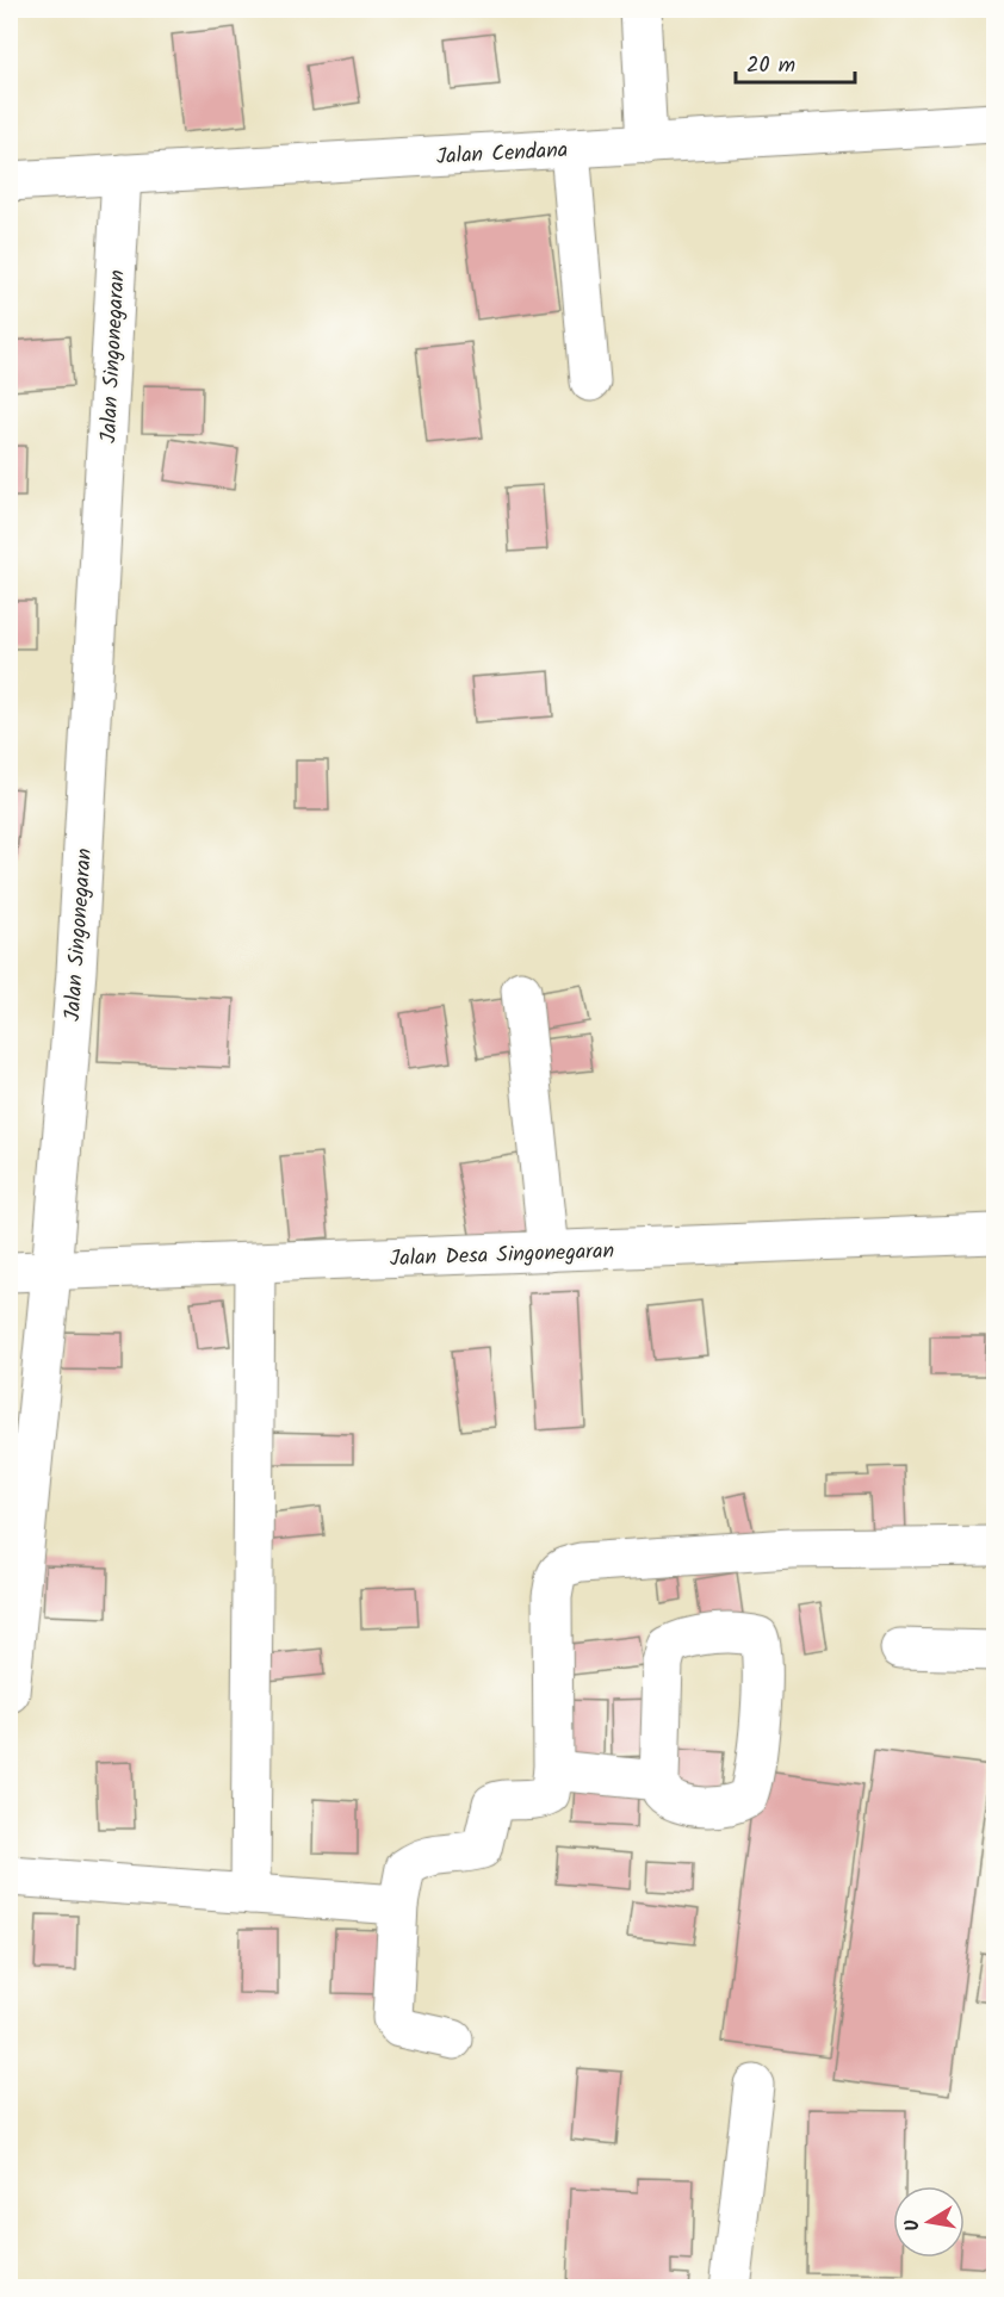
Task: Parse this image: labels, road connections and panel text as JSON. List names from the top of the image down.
{
  "streets": {
    "street": ["Jalan Cendana", "Jalan Singonegaran", "Jalan Desa Singonegaran"]
  },
  "crossings": [
    ["Jalan Cendana", "Jalan Singonegaran"],
    ["Jalan Singonegaran", "Jalan Desa Singonegaran"]
  ],
  "scale_bar": "20 m",
  "north": "left"
}
